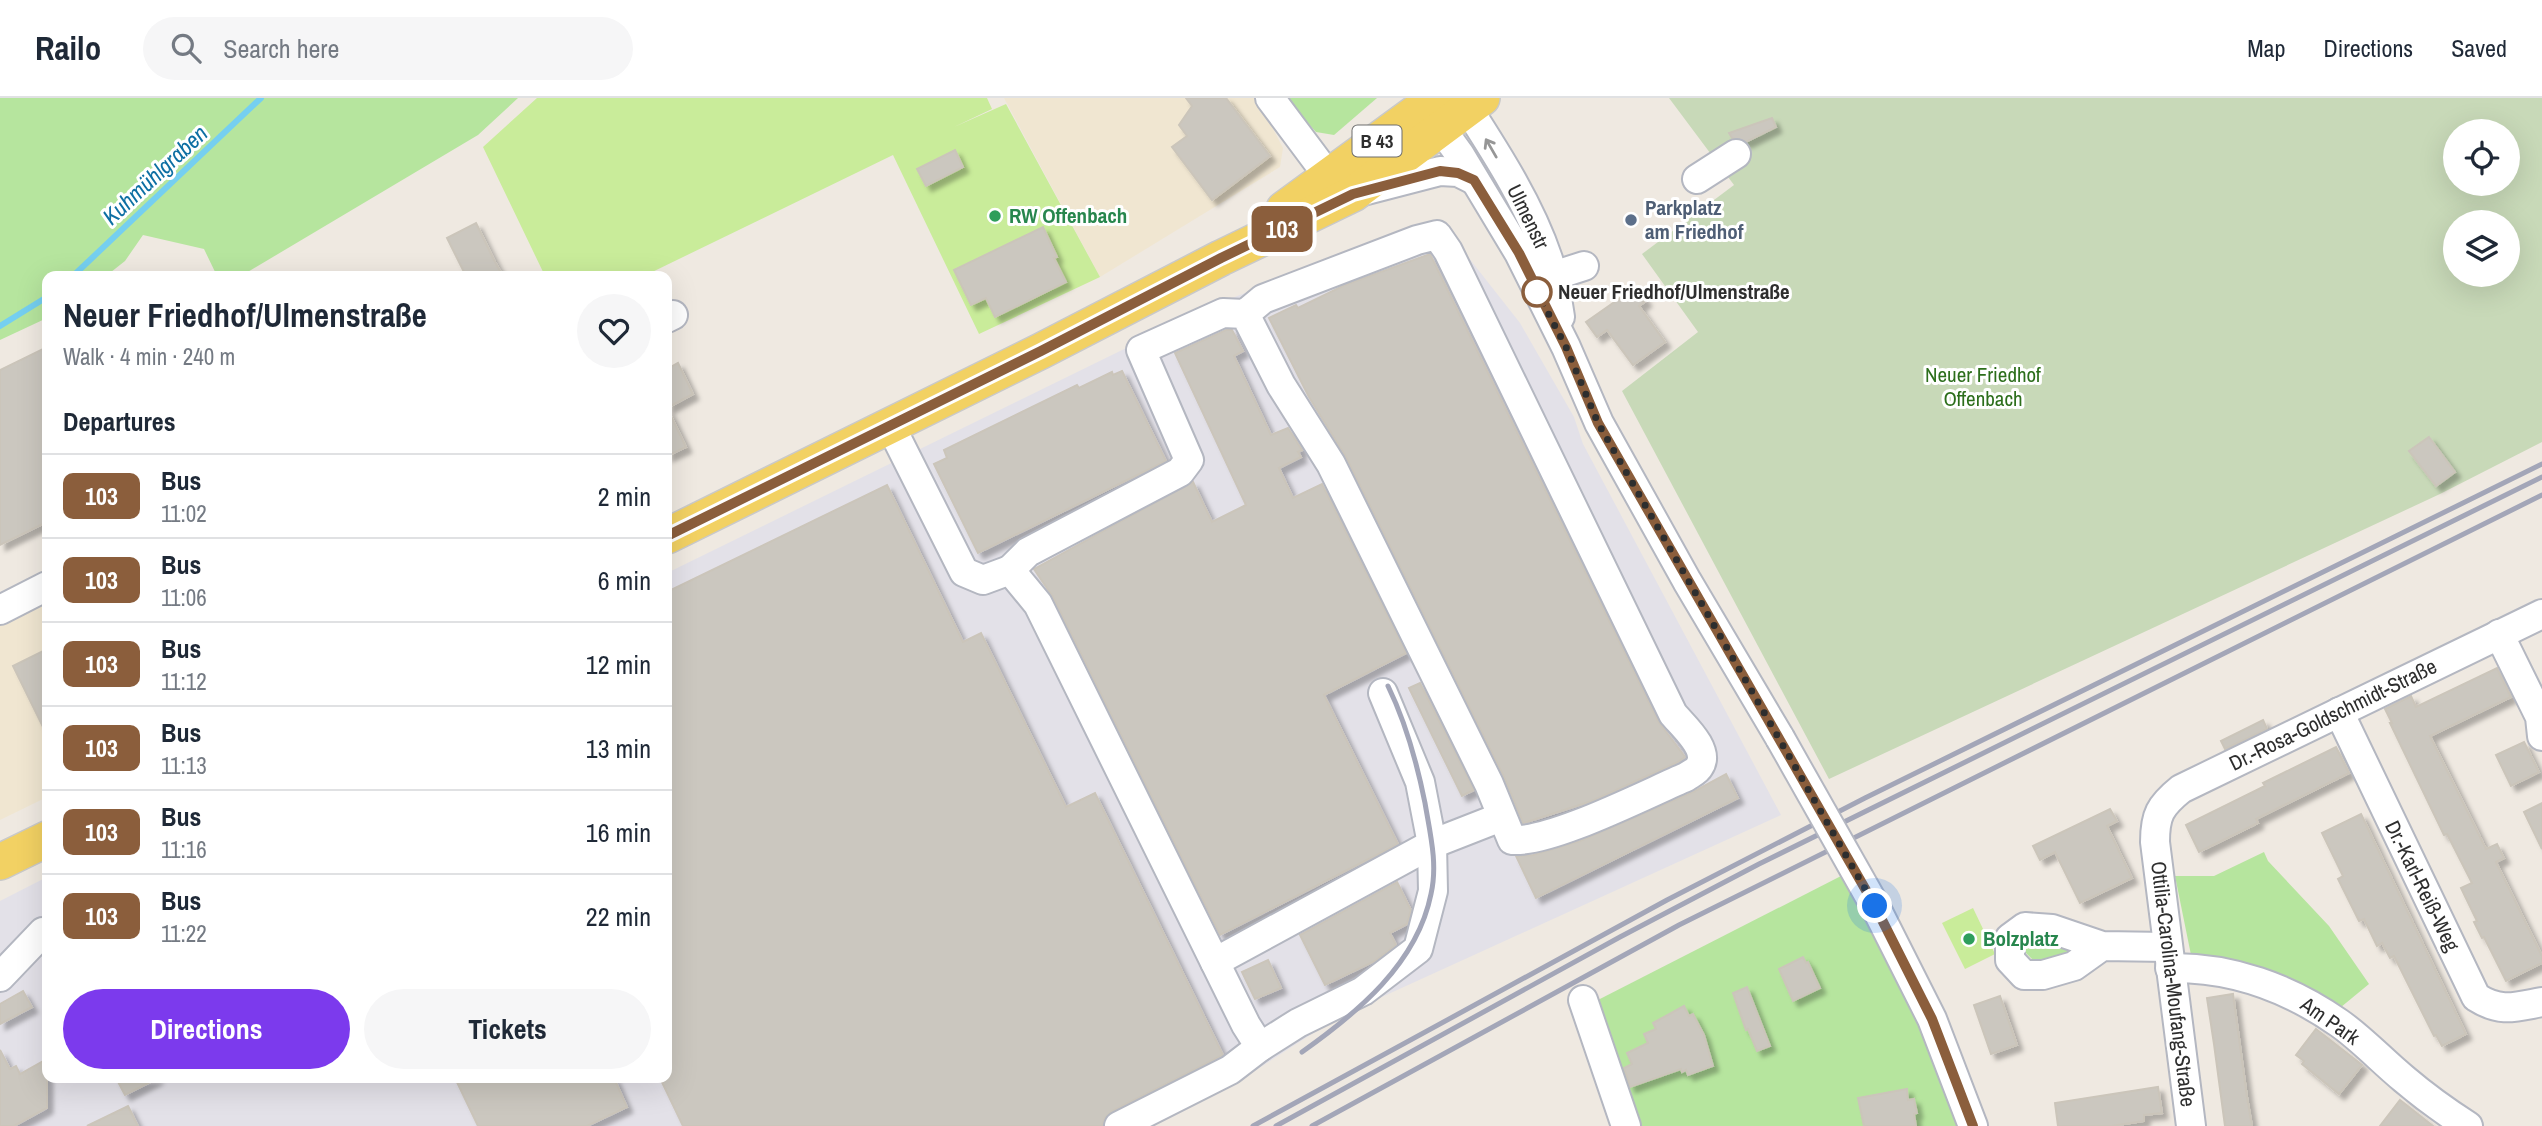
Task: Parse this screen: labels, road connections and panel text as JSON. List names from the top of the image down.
{
  "streets": {
    "main road": ["B 43"],
    "street": [
      "Ulmenstr",
      "Dr.-Rosa-Goldschmidt-Straße",
      "Dr.-Karl-Reiß-Weg",
      "Ottilia-Carolina-Moufang-Straße",
      "Am Park"
    ]
  },
  "crossings": [
    ["B 43", "Ulmenstr"],
    ["Dr.-Rosa-Goldschmidt-Straße", "Dr.-Karl-Reiß-Weg"],
    ["Dr.-Rosa-Goldschmidt-Straße", "Ottilia-Carolina-Moufang-Straße"],
    ["Ottilia-Carolina-Moufang-Straße", "Am Park"]
  ],
  "water": ["Kuhmühlgraben"],
  "parks": ["Neuer Friedhof Offenbach"],
  "places": [
    "RW Offenbach",
    "Parkplatz am Friedhof",
    "Neuer Friedhof/Ulmenstraße",
    "Bolzplatz"
  ],
  "lines": ["bus line 103"],
  "page": {
    "header": "Railo",
    "search": "Search here",
    "nav": ["Map", "Directions", "Saved"],
    "on_map": "103",
    "heading": [
      ["Neuer Friedhof/Ulmenstraße", "Walk · 4 min · 240 m"],
      "Departures"
    ],
    "list": [
      {
        "mark": "103",
        "name": "Bus",
        "note": "11:02",
        "value": "2 min"
      },
      {
        "mark": "103",
        "name": "Bus",
        "note": "11:06",
        "value": "6 min"
      },
      {
        "mark": "103",
        "name": "Bus",
        "note": "11:12",
        "value": "12 min"
      },
      {
        "mark": "103",
        "name": "Bus",
        "note": "11:13",
        "value": "13 min"
      },
      {
        "mark": "103",
        "name": "Bus",
        "note": "11:16",
        "value": "16 min"
      },
      {
        "mark": "103",
        "name": "Bus",
        "note": "11:22",
        "value": "22 min"
      }
    ],
    "buttons": ["Directions", "Tickets"]
  }
}
